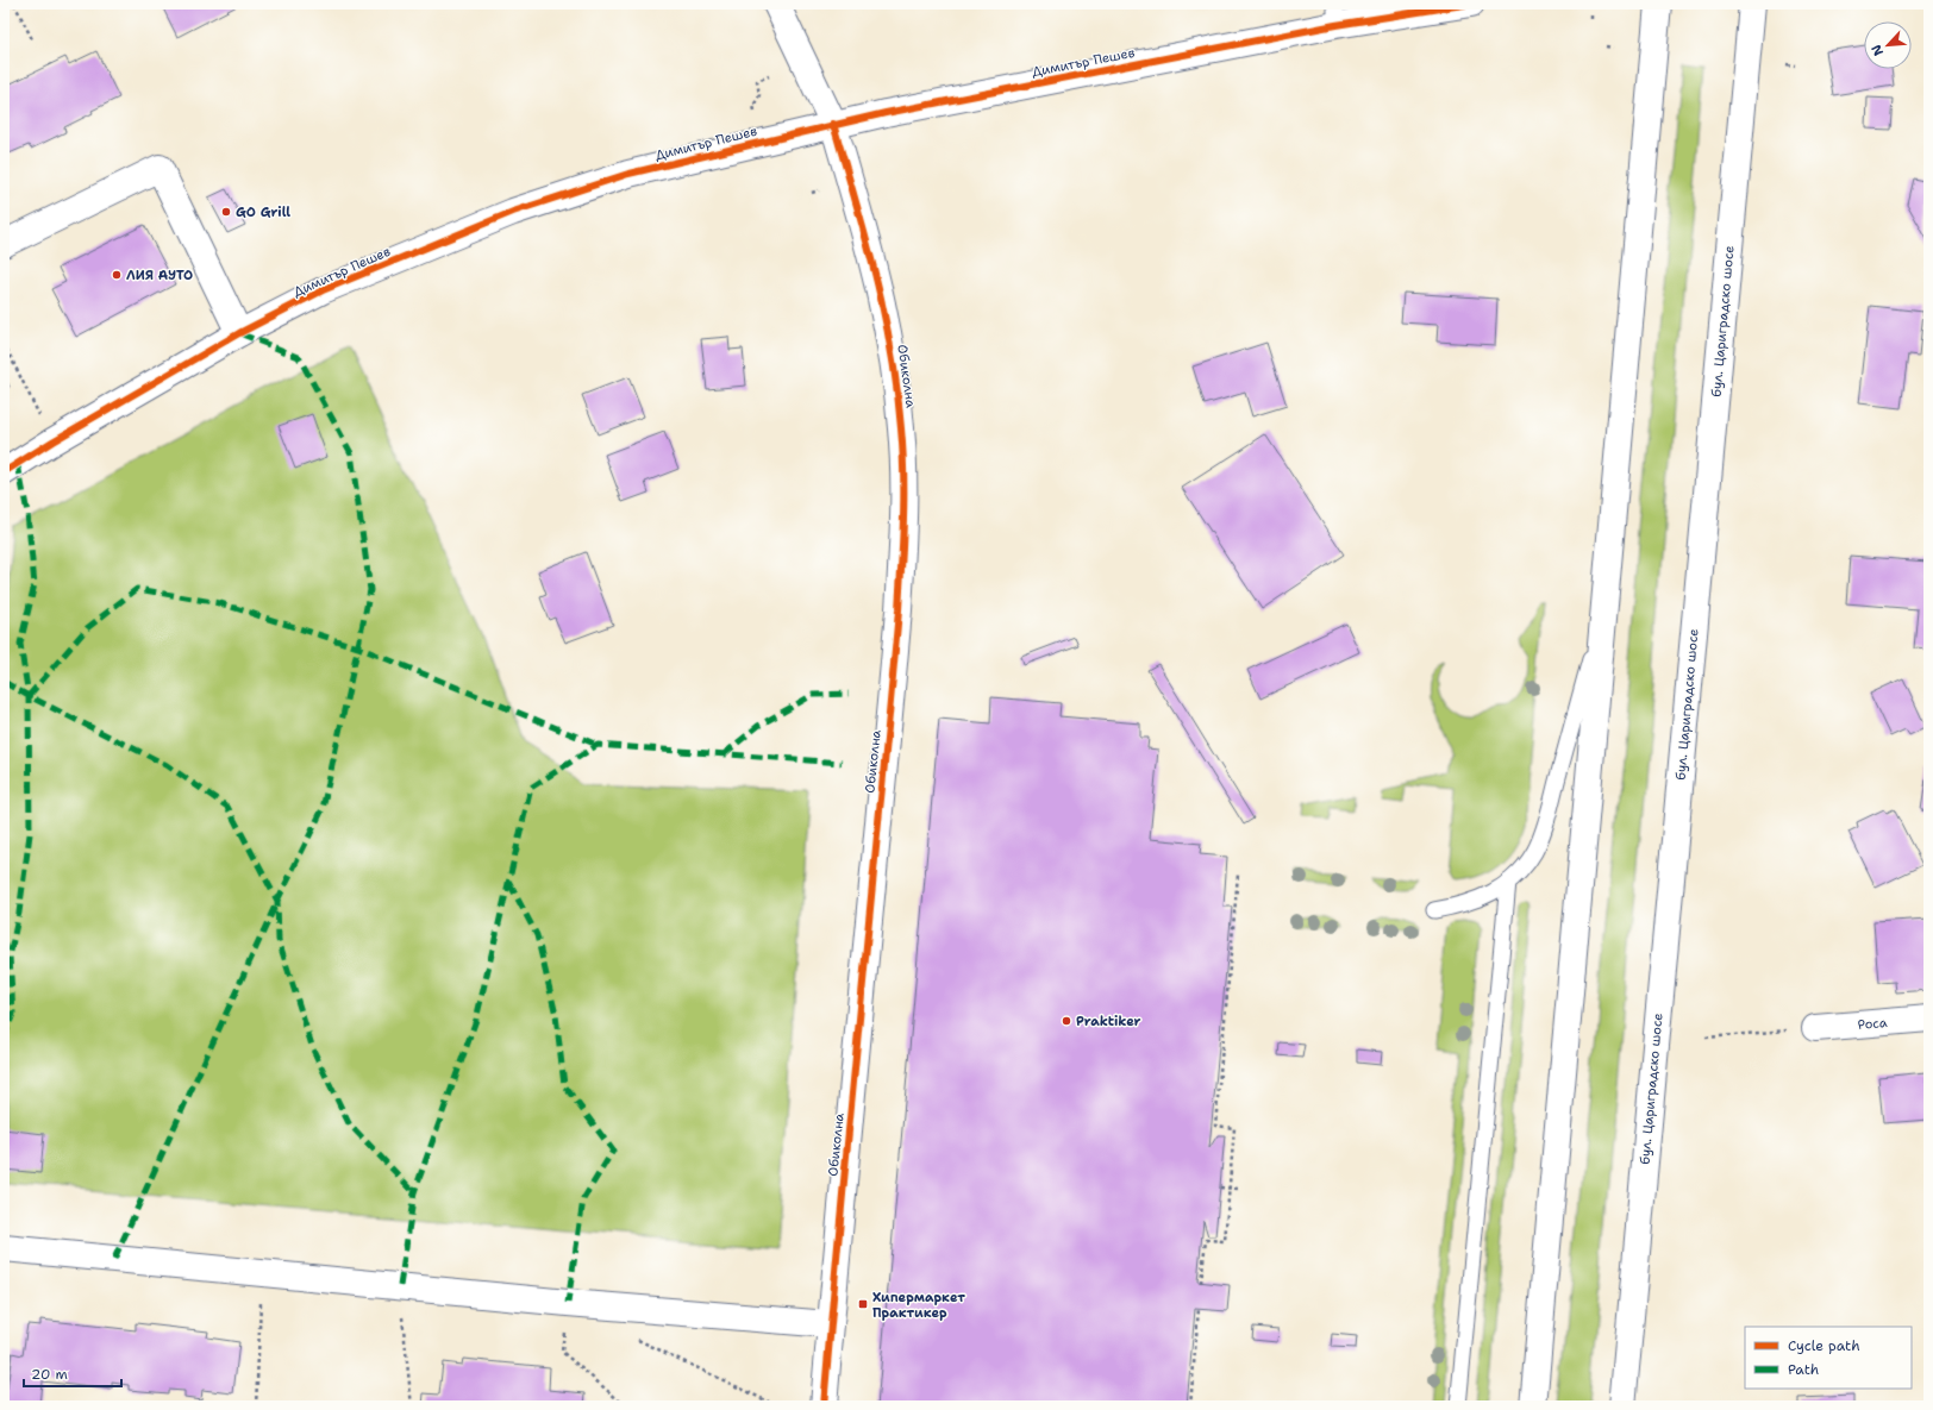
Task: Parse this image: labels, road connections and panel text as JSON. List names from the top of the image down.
{
  "streets": {
    "main road": [
      "Димитър Пешев",
      "бул. Цариградско шосе",
      "Обиколна",
      "Роса"
    ]
  },
  "crossings": [
    ["Димитър Пешев", "Обиколна"]
  ],
  "places": {
    "other": ["GO Grill", "ЛИЯ АУТО", "Praktiker"],
    "transit": ["Хипермаркет Практикер"]
  },
  "legend": ["Cycle path", "Path"],
  "scale_bar": "20 m",
  "north": "bottom left"
}
